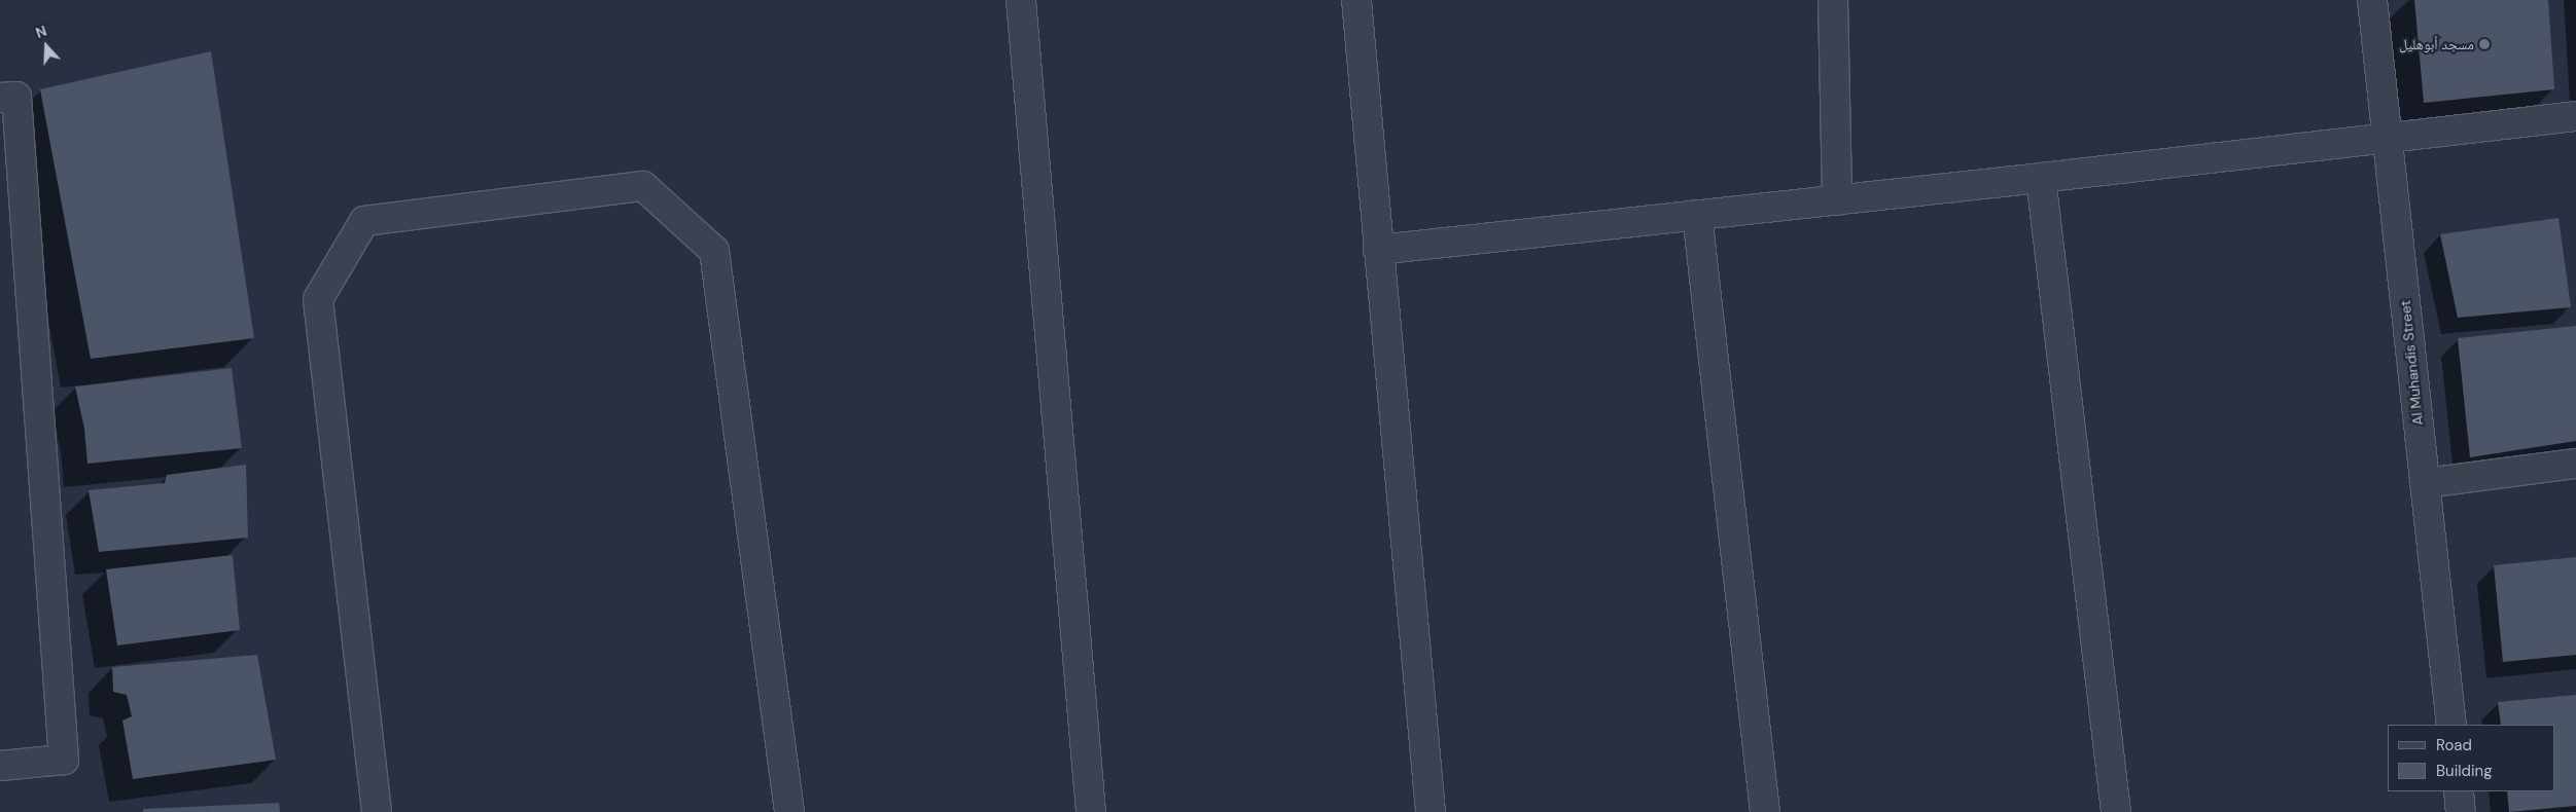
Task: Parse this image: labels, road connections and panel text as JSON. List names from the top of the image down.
{
  "streets": {
    "street": ["Al Muhandis Street"]
  },
  "places": ["مسجد أبوهليل"],
  "legend": ["Road", "Building"],
  "north": "top"
}
